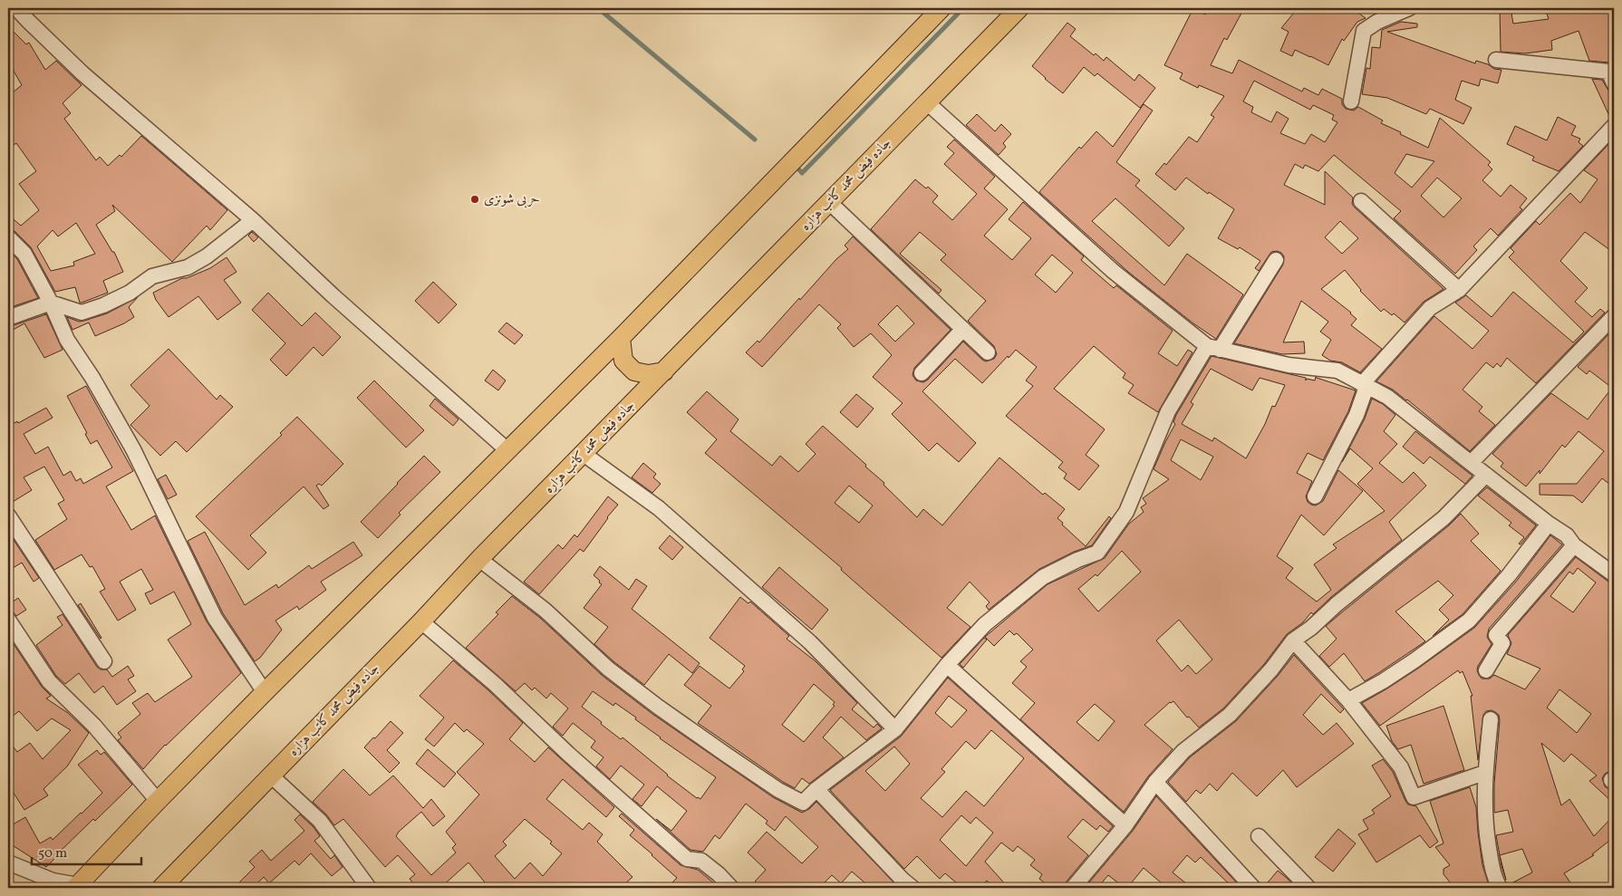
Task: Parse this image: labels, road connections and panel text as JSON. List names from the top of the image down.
{
  "streets": {
    "main road": ["جاده فیض محمد کاتب هزاره"]
  },
  "places": ["حربی شونزی"],
  "scale_bar": "50 m"
}
